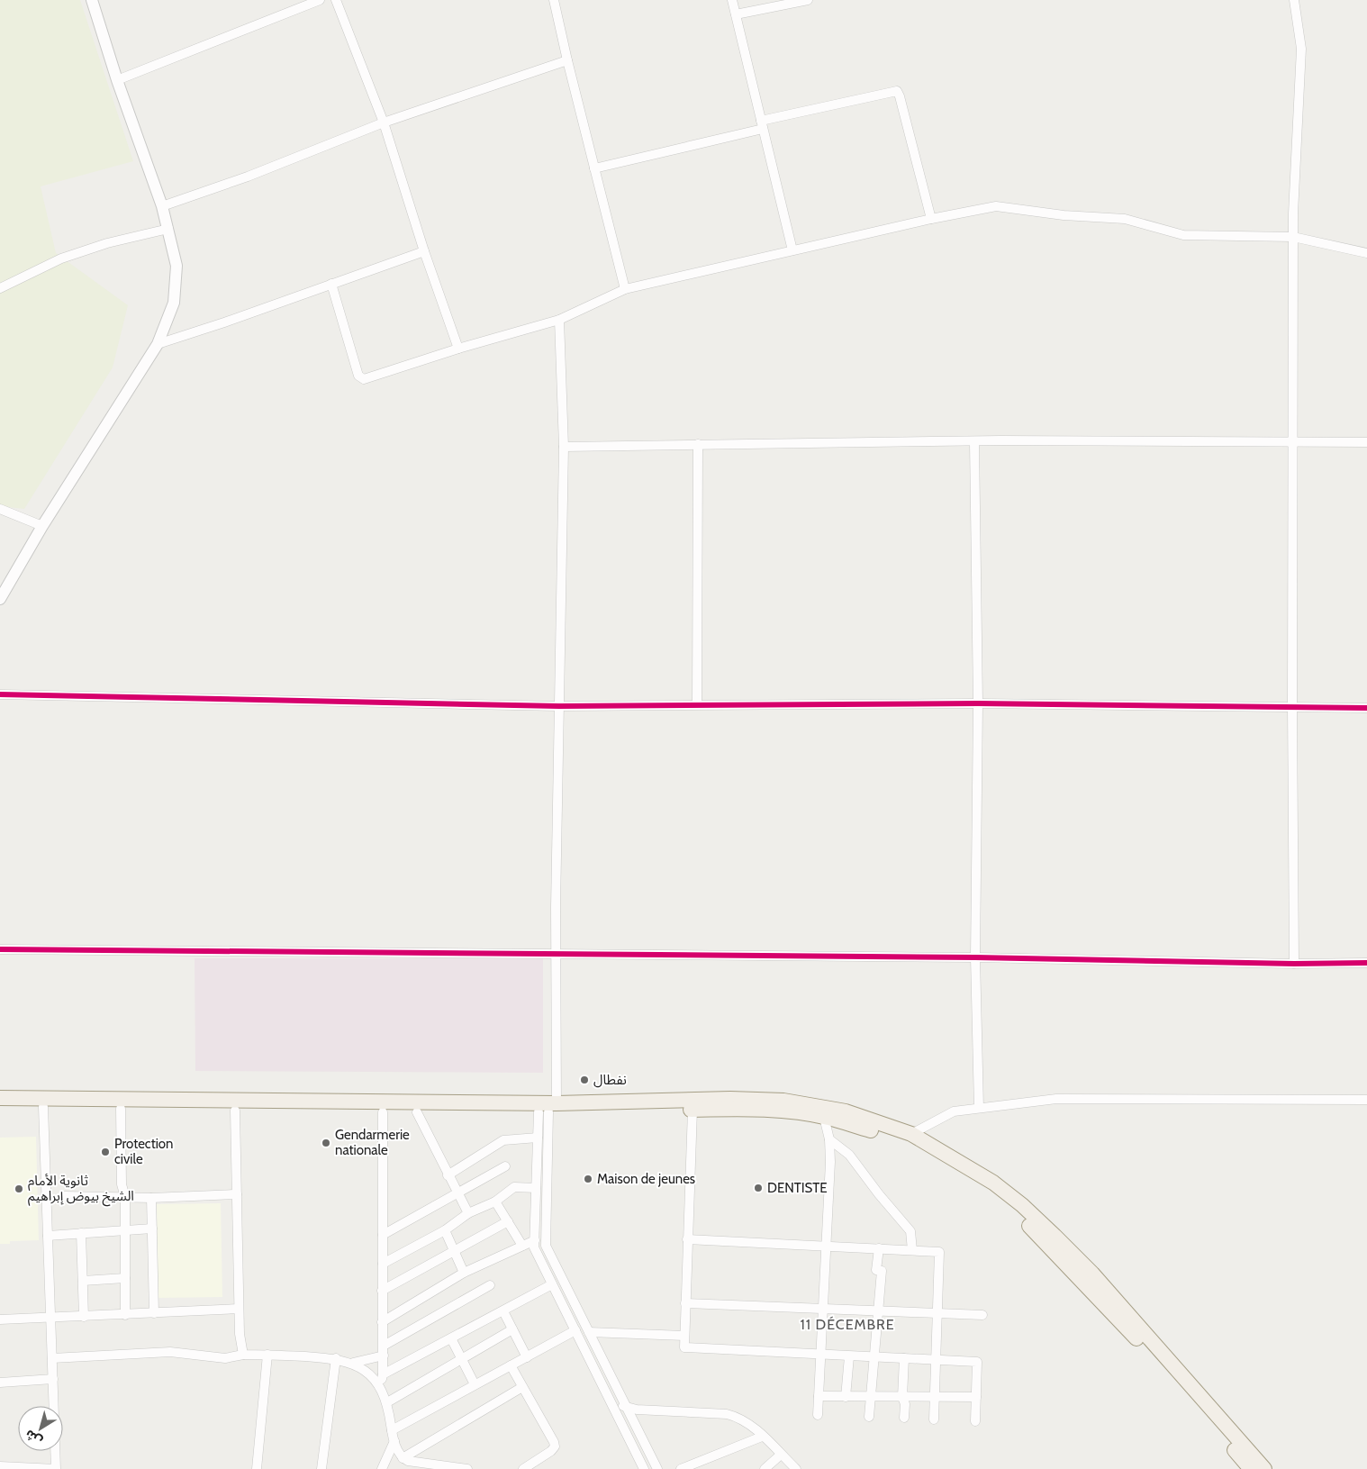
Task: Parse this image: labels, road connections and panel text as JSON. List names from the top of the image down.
{
  "districts": ["11 DÉCEMBRE"],
  "places": [
    "نفطال",
    "Gendarmerie nationale",
    "Protection civile",
    "Maison de jeunes",
    "DENTISTE",
    "ثانوية الأمام الشيخ بيوض إبراهيم"
  ],
  "north": "bottom left"
}
